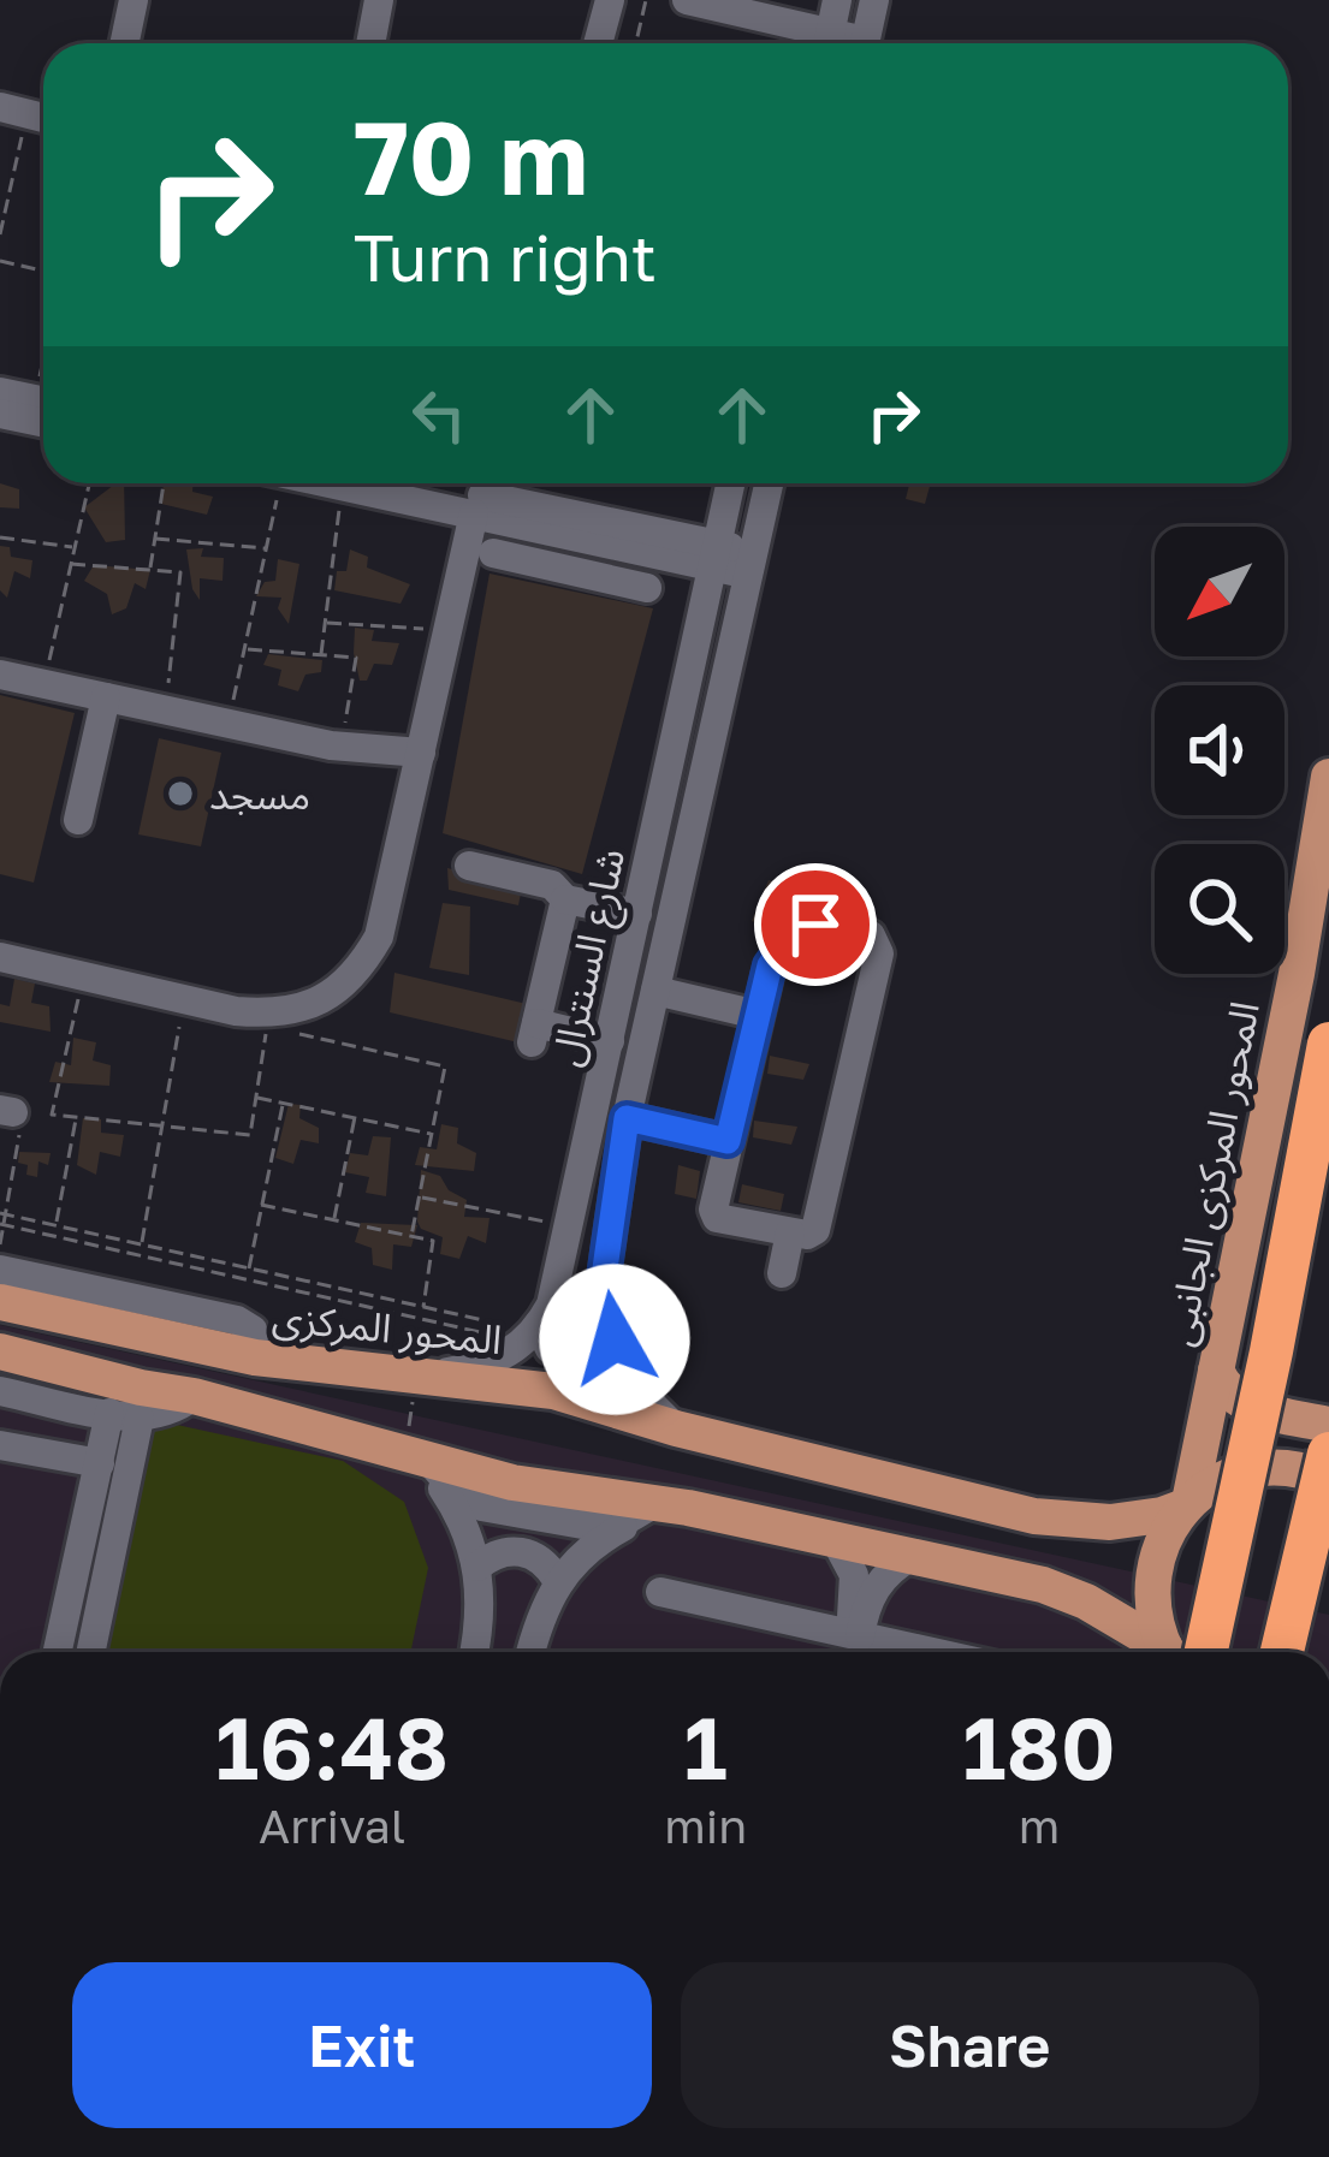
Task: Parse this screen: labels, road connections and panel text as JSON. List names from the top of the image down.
{
  "streets": {
    "main road": ["المحور المركزى الجانبى", "المحور المركزى"],
    "street": ["شارع السنترال"]
  },
  "crossings": [
    ["شارع السنترال", "المحور المركزى"],
    ["المحور المركزى الجانبى", "المحور المركزى"]
  ],
  "places": ["مسجد"],
  "north": "bottom left",
  "page": {
    "turn": ["70 m", "Turn right"],
    "eta": [
      "16:48",
      "Arrival",
      "1",
      "min",
      "180",
      "m"
    ],
    "buttons": ["Exit", "Share"]
  }
}
